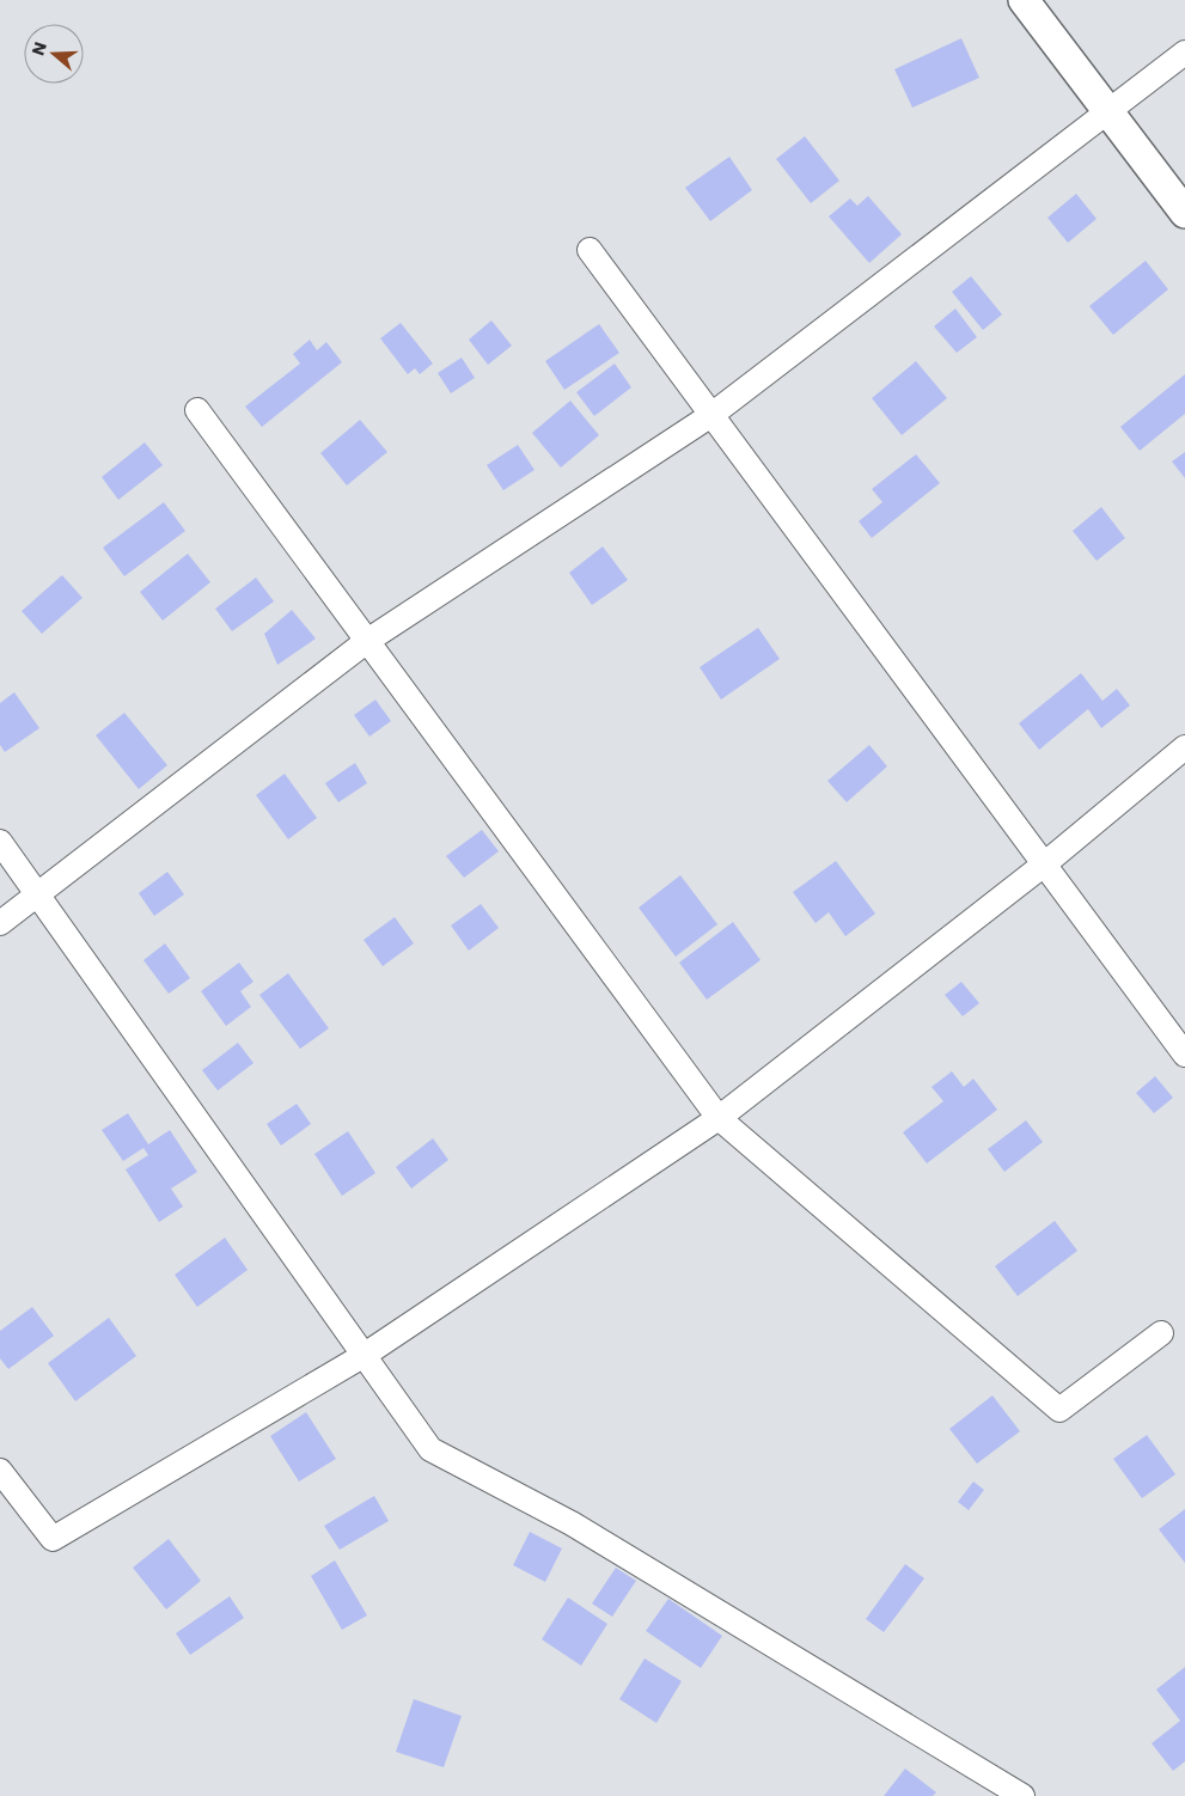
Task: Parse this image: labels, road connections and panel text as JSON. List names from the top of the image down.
{
  "north": "left"
}
